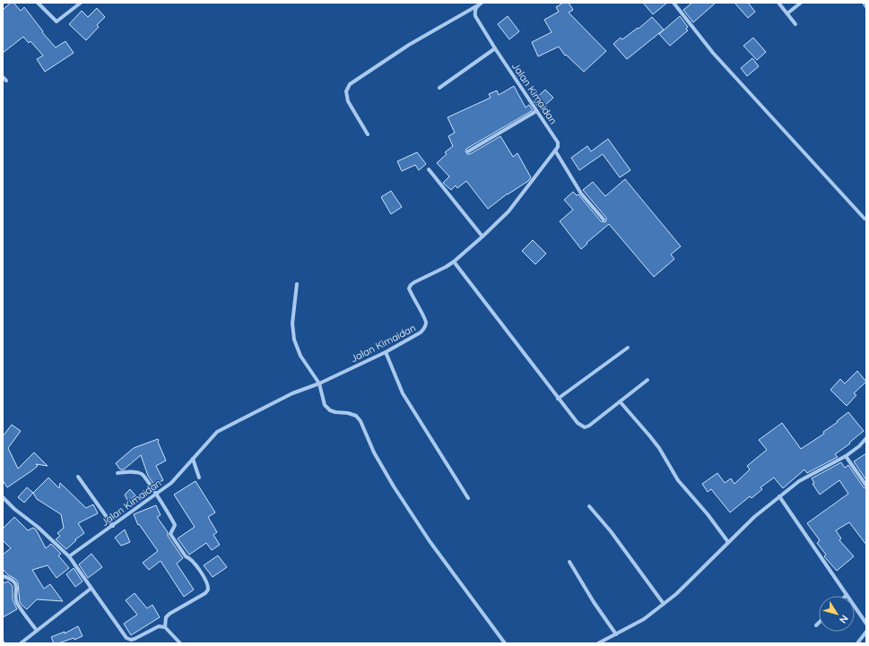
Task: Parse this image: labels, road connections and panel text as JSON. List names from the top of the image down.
{
  "streets": {
    "street": ["Jalan Kimaidan"]
  },
  "north": "bottom right"
}
